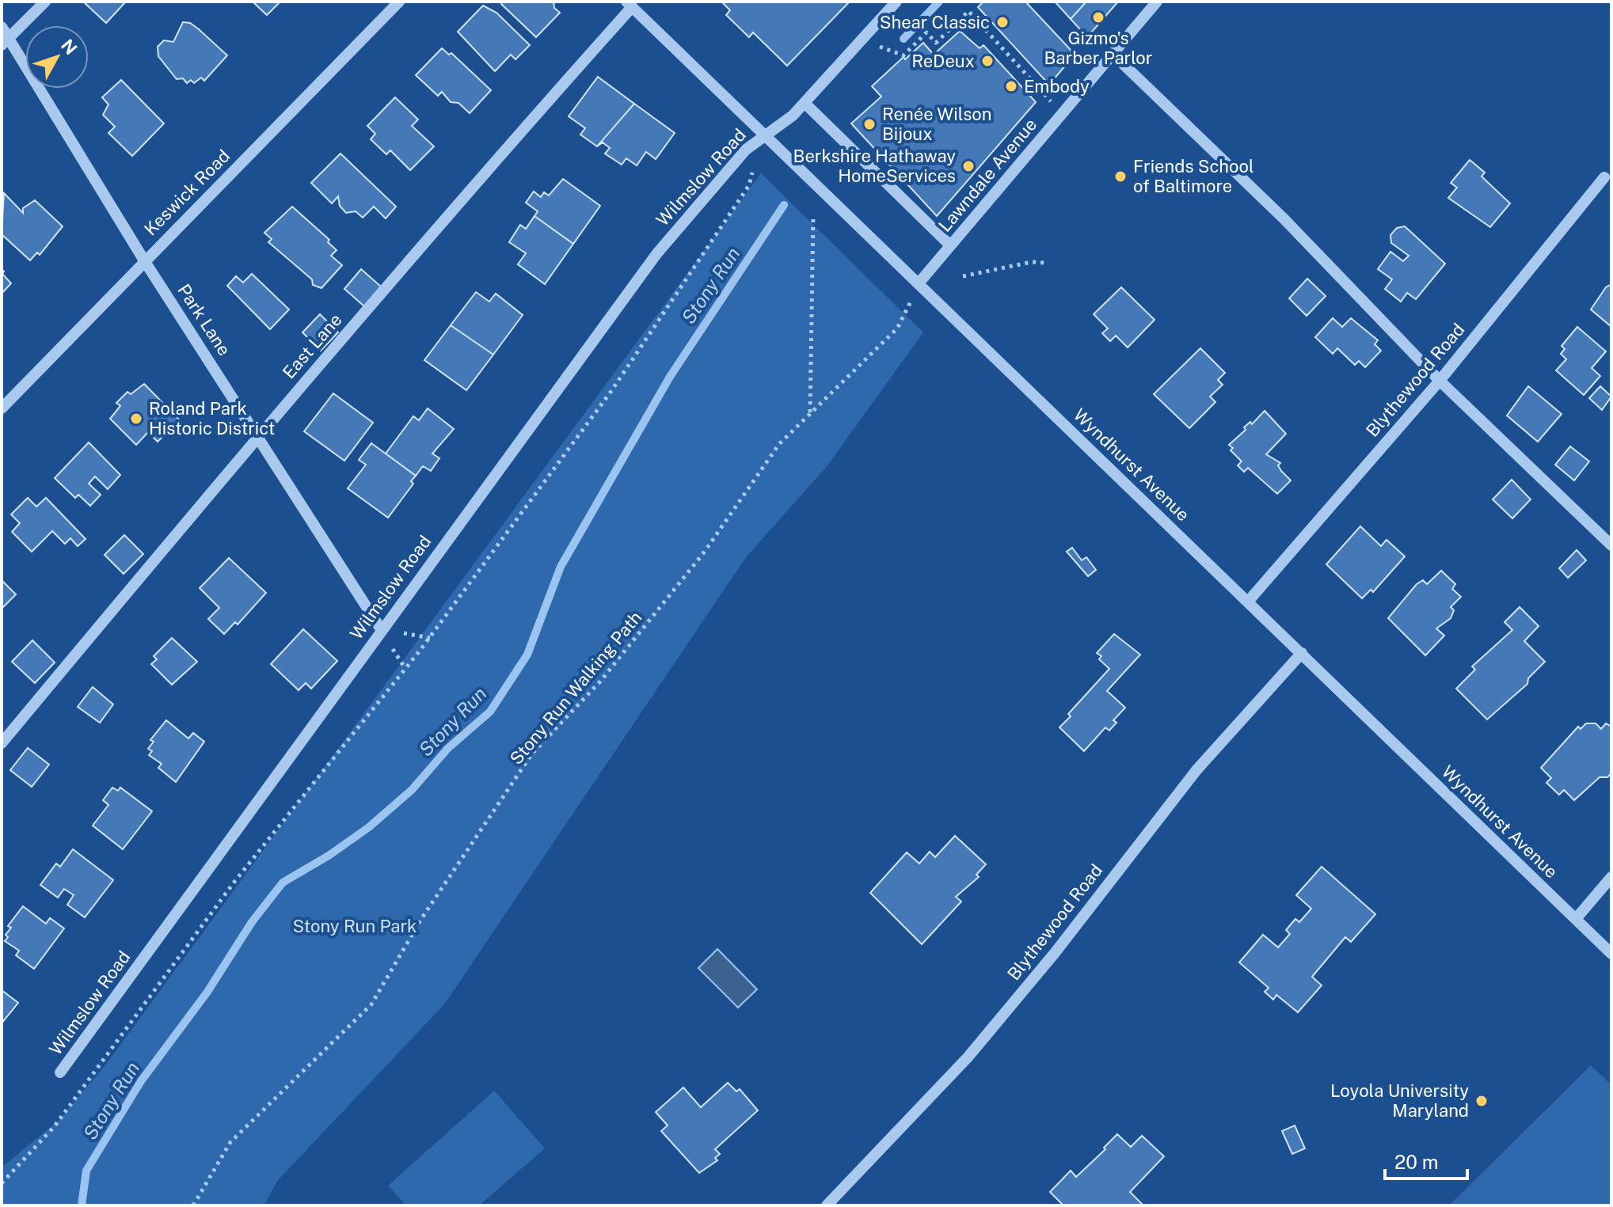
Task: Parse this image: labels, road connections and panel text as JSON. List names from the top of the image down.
{
  "streets": {
    "street": [
      "Lawndale Avenue",
      "Wilmslow Road",
      "Keswick Road",
      "Park Lane",
      "East Lane",
      "Blythewood Road",
      "Wyndhurst Avenue"
    ],
    "path": ["Stony Run Walking Path"]
  },
  "crossings": [
    ["Lawndale Avenue", "Wyndhurst Avenue"],
    ["Lawndale Avenue", "Stony Run Walking Path"],
    ["Wilmslow Road", "Park Lane"],
    ["Wilmslow Road", "Wyndhurst Avenue"],
    ["Keswick Road", "Park Lane"],
    ["Park Lane", "East Lane"],
    ["East Lane", "Wyndhurst Avenue"],
    ["Blythewood Road", "Wyndhurst Avenue"],
    ["Wyndhurst Avenue", "Stony Run Walking Path"]
  ],
  "water": ["Stony Run"],
  "parks": ["Stony Run Park"],
  "places": [
    "Gizmo's Barber Parlor",
    "Shear Classic",
    "ReDeux",
    "Embody",
    "Renée Wilson Bijoux",
    "Berkshire Hathaway HomeServices",
    "Friends School of Baltimore",
    "Roland Park Historic District",
    "Loyola University Maryland"
  ],
  "scale_bar": "20 m",
  "north": "top right"
}
